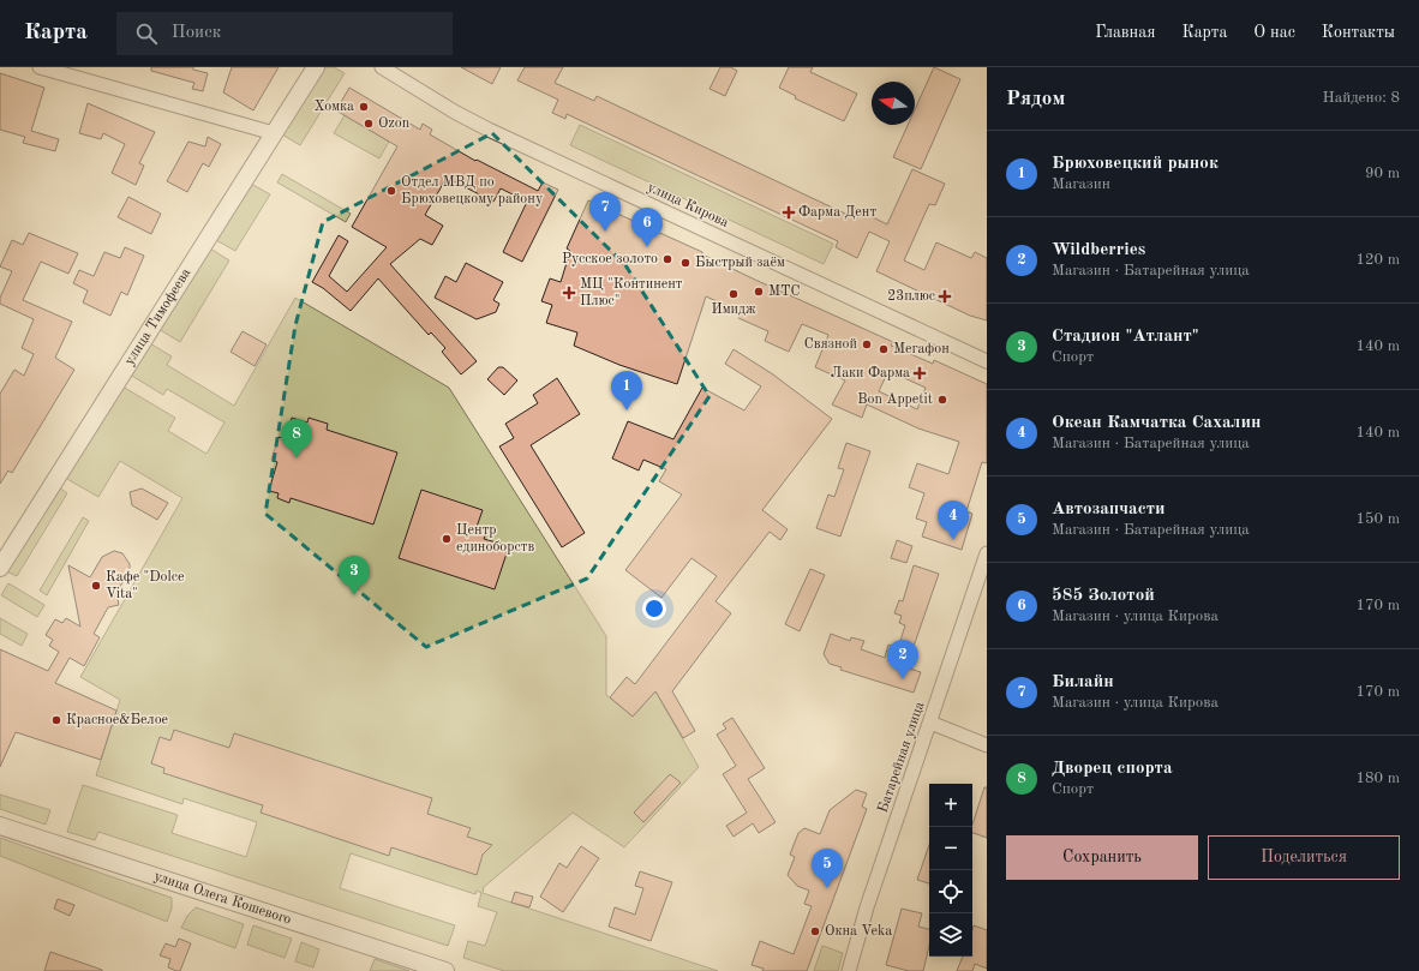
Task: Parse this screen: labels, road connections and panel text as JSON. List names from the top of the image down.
{
  "streets": {
    "street": [
      "улица Кирова",
      "улица Тимофеева",
      "Батарейная улица",
      "улица Олега Кошевого"
    ]
  },
  "places": {
    "other": [
      "Хомка",
      "Ozon",
      "Отдел МВД по Брюховецкому району",
      "Русское золото",
      "Быстрый заём",
      "МТС",
      "Имидж",
      "Связной",
      "Мегафон",
      "Bon Appetit",
      "Центр единоборств",
      "Кафе \"Dolce Vita\"",
      "Красное&Белое",
      "Окна Veka"
    ],
    "health": [
      "Фарма Дент",
      "МЦ \"Континент Плюс\"",
      "23плюс",
      "Лаки Фарма"
    ]
  },
  "north": "left",
  "page": {
    "header": "Карта",
    "search": "Поиск",
    "nav": [
      "Главная",
      "Карта",
      "О нас",
      "Контакты"
    ],
    "heading": ["Рядом", "Найдено: 8"],
    "list": [
      {
        "mark": "1",
        "name": "Брюховецкий рынок",
        "note": "Магазин",
        "value": "90 m"
      },
      {
        "mark": "2",
        "name": "Wildberries",
        "note": "Магазин · Батарейная улица",
        "value": "120 m"
      },
      {
        "mark": "3",
        "name": "Стадион \"Атлант\"",
        "note": "Спорт",
        "value": "140 m"
      },
      {
        "mark": "4",
        "name": "Океан Камчатка Сахалин",
        "note": "Магазин · Батарейная улица",
        "value": "140 m"
      },
      {
        "mark": "5",
        "name": "Автозапчасти",
        "note": "Магазин · Батарейная улица",
        "value": "150 m"
      },
      {
        "mark": "6",
        "name": "585 Золотой",
        "note": "Магазин · улица Кирова",
        "value": "170 m"
      },
      {
        "mark": "7",
        "name": "Билайн",
        "note": "Магазин · улица Кирова",
        "value": "170 m"
      },
      {
        "mark": "8",
        "name": "Дворец спорта",
        "note": "Спорт",
        "value": "180 m"
      }
    ],
    "pins": [
      "7",
      "6",
      "1",
      "8",
      "4",
      "3",
      "2",
      "5"
    ],
    "map_buttons": ["+", "−"],
    "buttons": ["Сохранить", "Поделиться"]
  }
}
